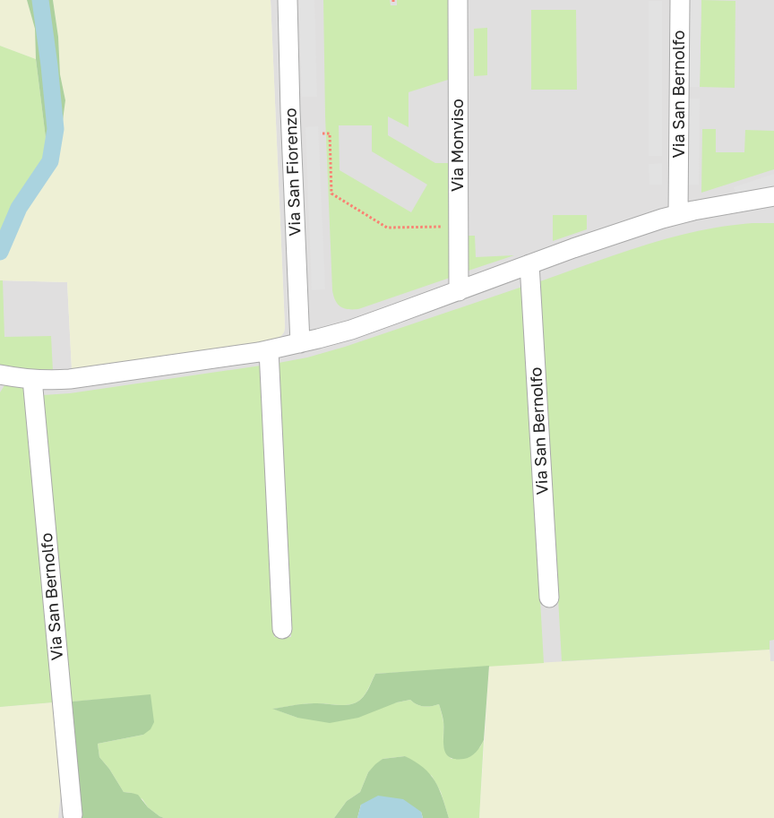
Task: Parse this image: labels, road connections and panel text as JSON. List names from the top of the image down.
{
  "streets": {
    "street": ["Via San Bernolfo", "Via Monviso", "Via San Fiorenzo"]
  }
}
